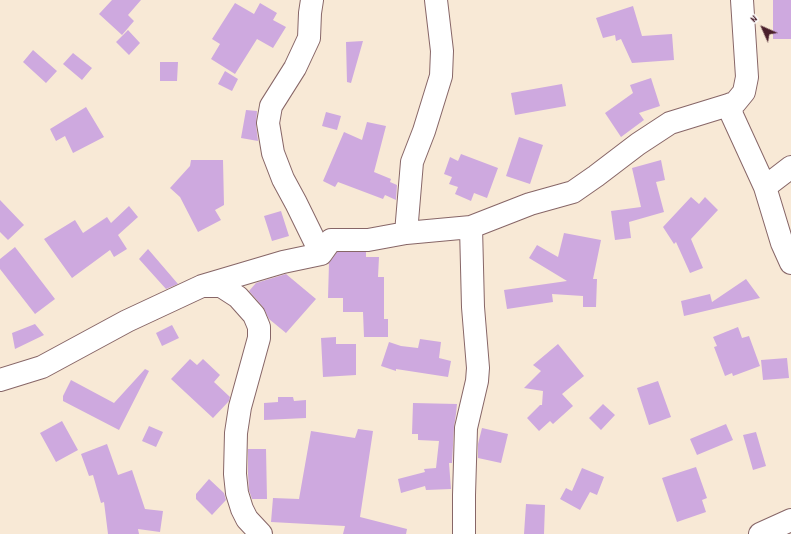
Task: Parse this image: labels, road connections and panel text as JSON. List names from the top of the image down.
{
  "north": "top left"
}
